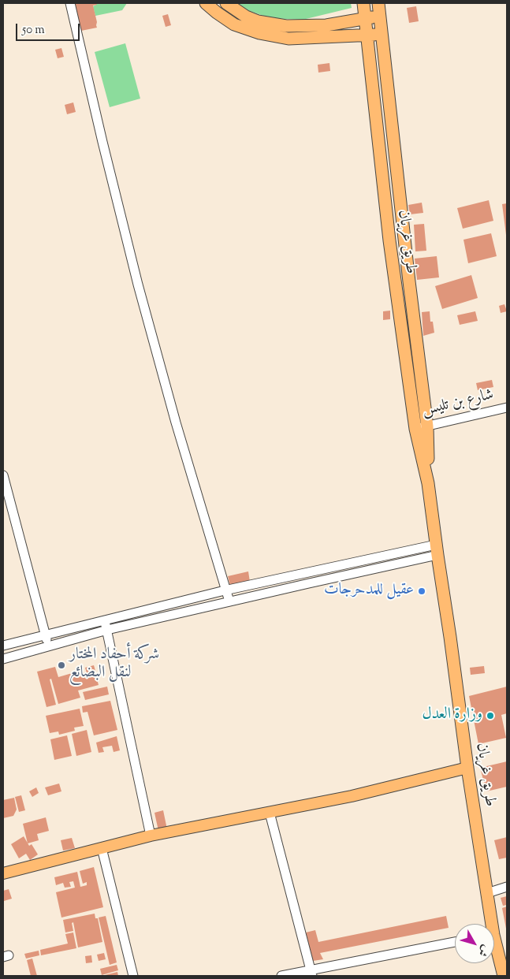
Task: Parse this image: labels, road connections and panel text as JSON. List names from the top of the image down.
{
  "streets": {
    "highway": ["طريق غريان"],
    "street": ["شارع بن تليس"]
  },
  "crossings": [
    ["طريق غريان", "شارع بن تليس"]
  ],
  "places": ["عقيل للمدحرجات", "شركة أحفاد المختار لنقل البضائع", "وزارة العدل"],
  "scale_bar": "50 m",
  "north": "bottom right"
}
